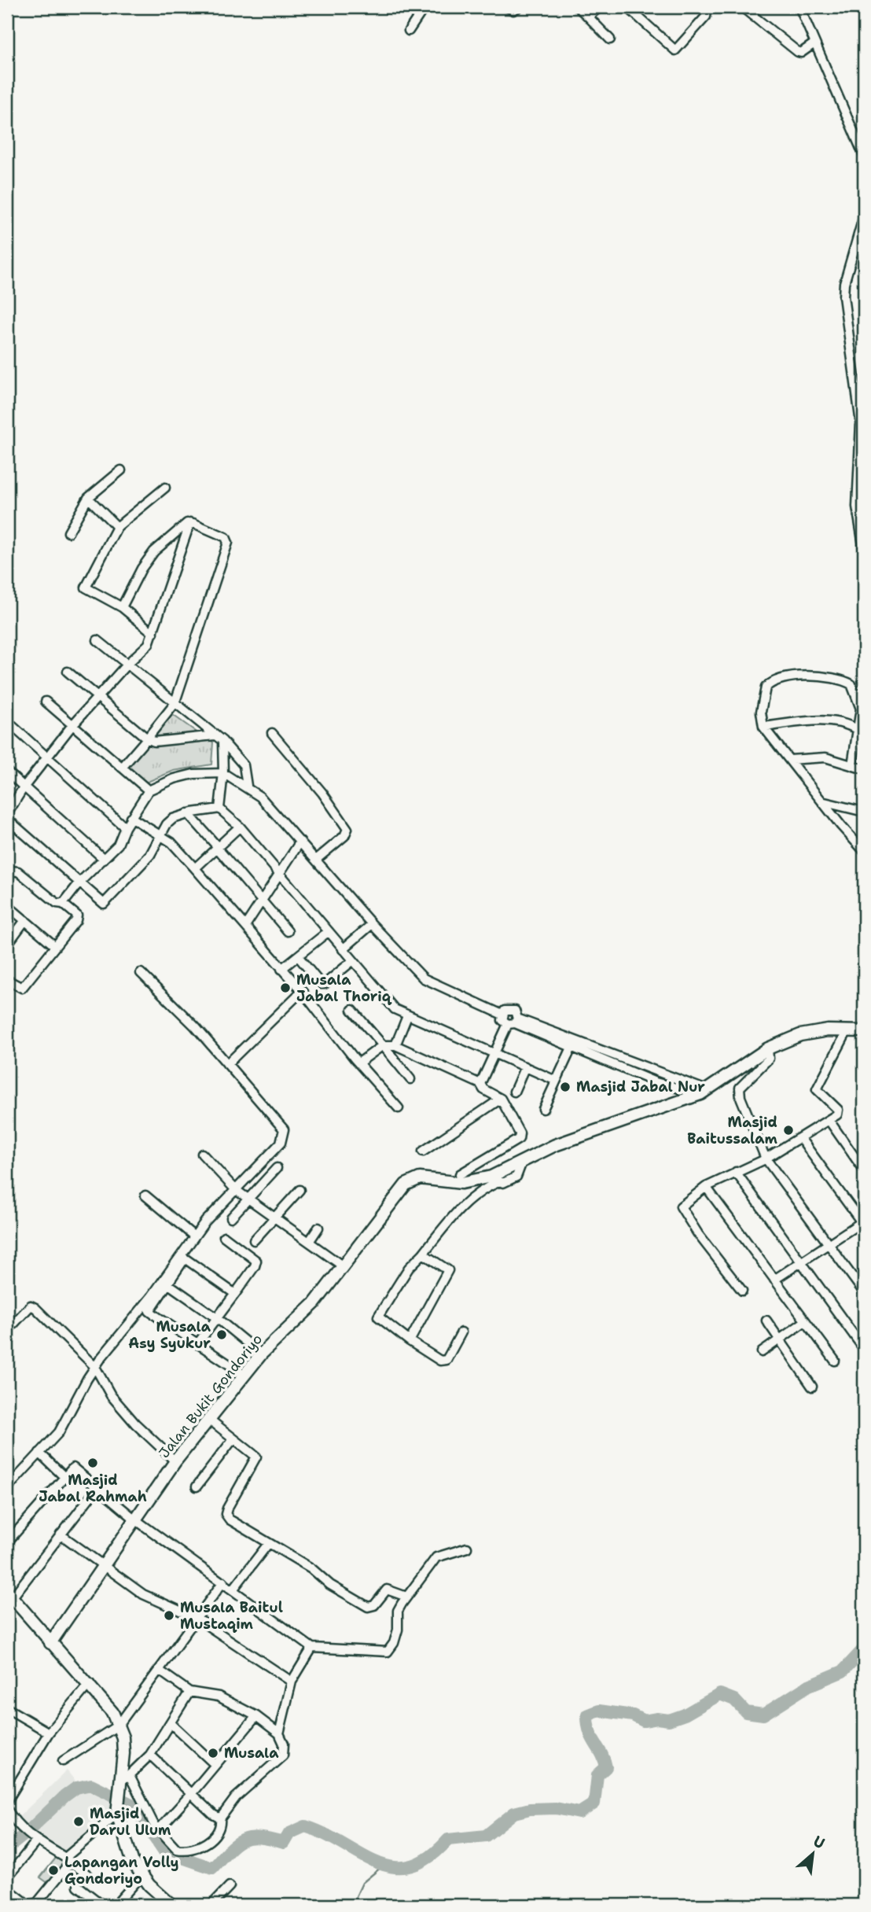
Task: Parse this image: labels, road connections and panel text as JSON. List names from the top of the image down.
{
  "streets": {
    "street": ["Jalan Bukit Gondoriyo"]
  },
  "places": [
    "Musala Jabal Thoriq",
    "Masjid Jabal Nur",
    "Masjid Baitussalam",
    "Musala Asy Syukur",
    "Masjid Jabal Rahmah",
    "Musala Baitul Mustaqim",
    "Musala",
    "Masjid Darul Ulum",
    "Lapangan Volly Gondoriyo"
  ],
  "north": "top right"
}
